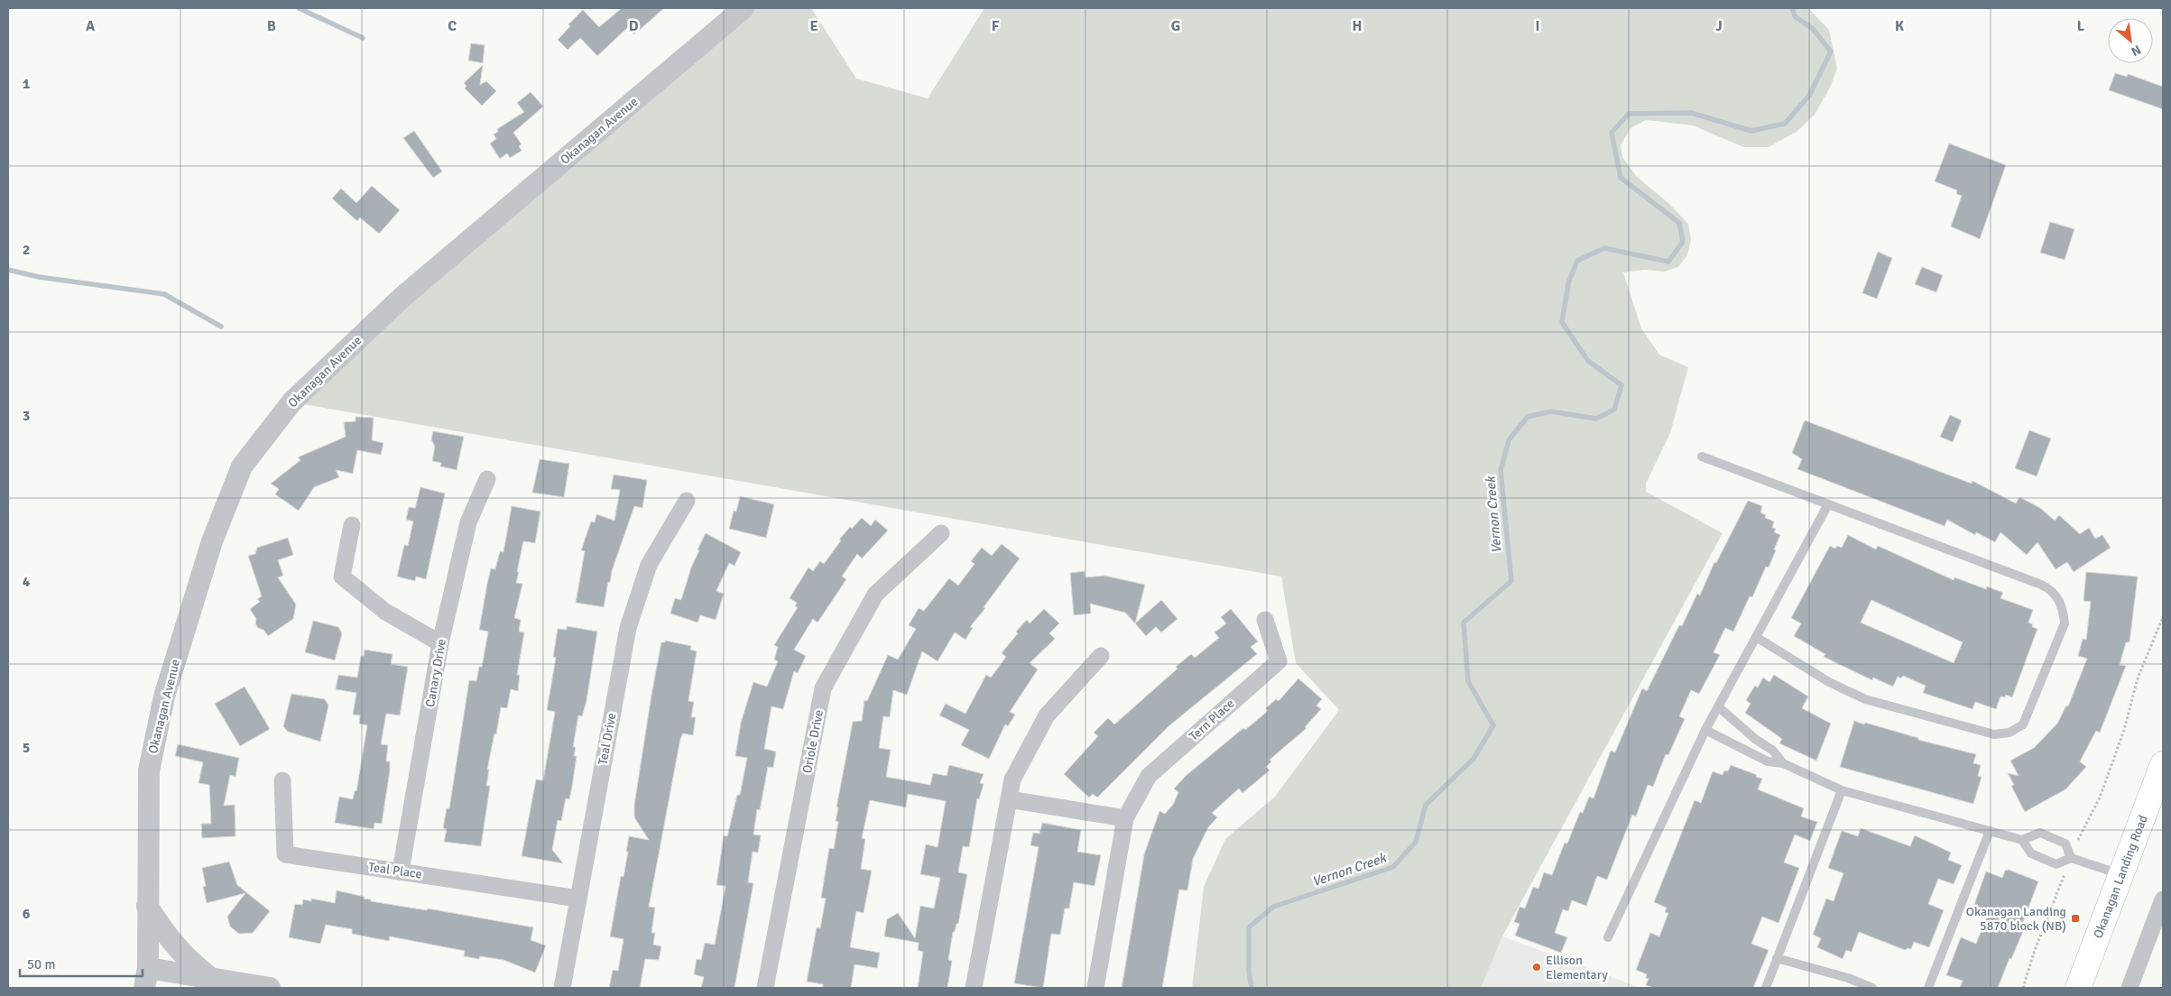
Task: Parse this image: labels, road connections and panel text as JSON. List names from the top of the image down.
{
  "streets": {
    "main road": ["Okanagan Landing Road"],
    "street": [
      "Okanagan Avenue",
      "Canary Drive",
      "Tern Place",
      "Teal Drive",
      "Oriole Drive",
      "Teal Place"
    ]
  },
  "crossings": [
    ["Canary Drive", "Teal Place"],
    ["Teal Drive", "Teal Place"]
  ],
  "water": ["Vernon Creek"],
  "places": {
    "transit": ["Okanagan Landing 5870 block (NB)"],
    "other": ["Ellison Elementary"]
  },
  "scale_bar": "50 m",
  "north": "bottom right",
  "grid": {
    "columns": [
      "A",
      "B",
      "C",
      "D",
      "E",
      "F",
      "G",
      "H",
      "I",
      "J",
      "K",
      "L"
    ],
    "rows": [
      "1",
      "2",
      "3",
      "4",
      "5",
      "6"
    ]
  }
}
